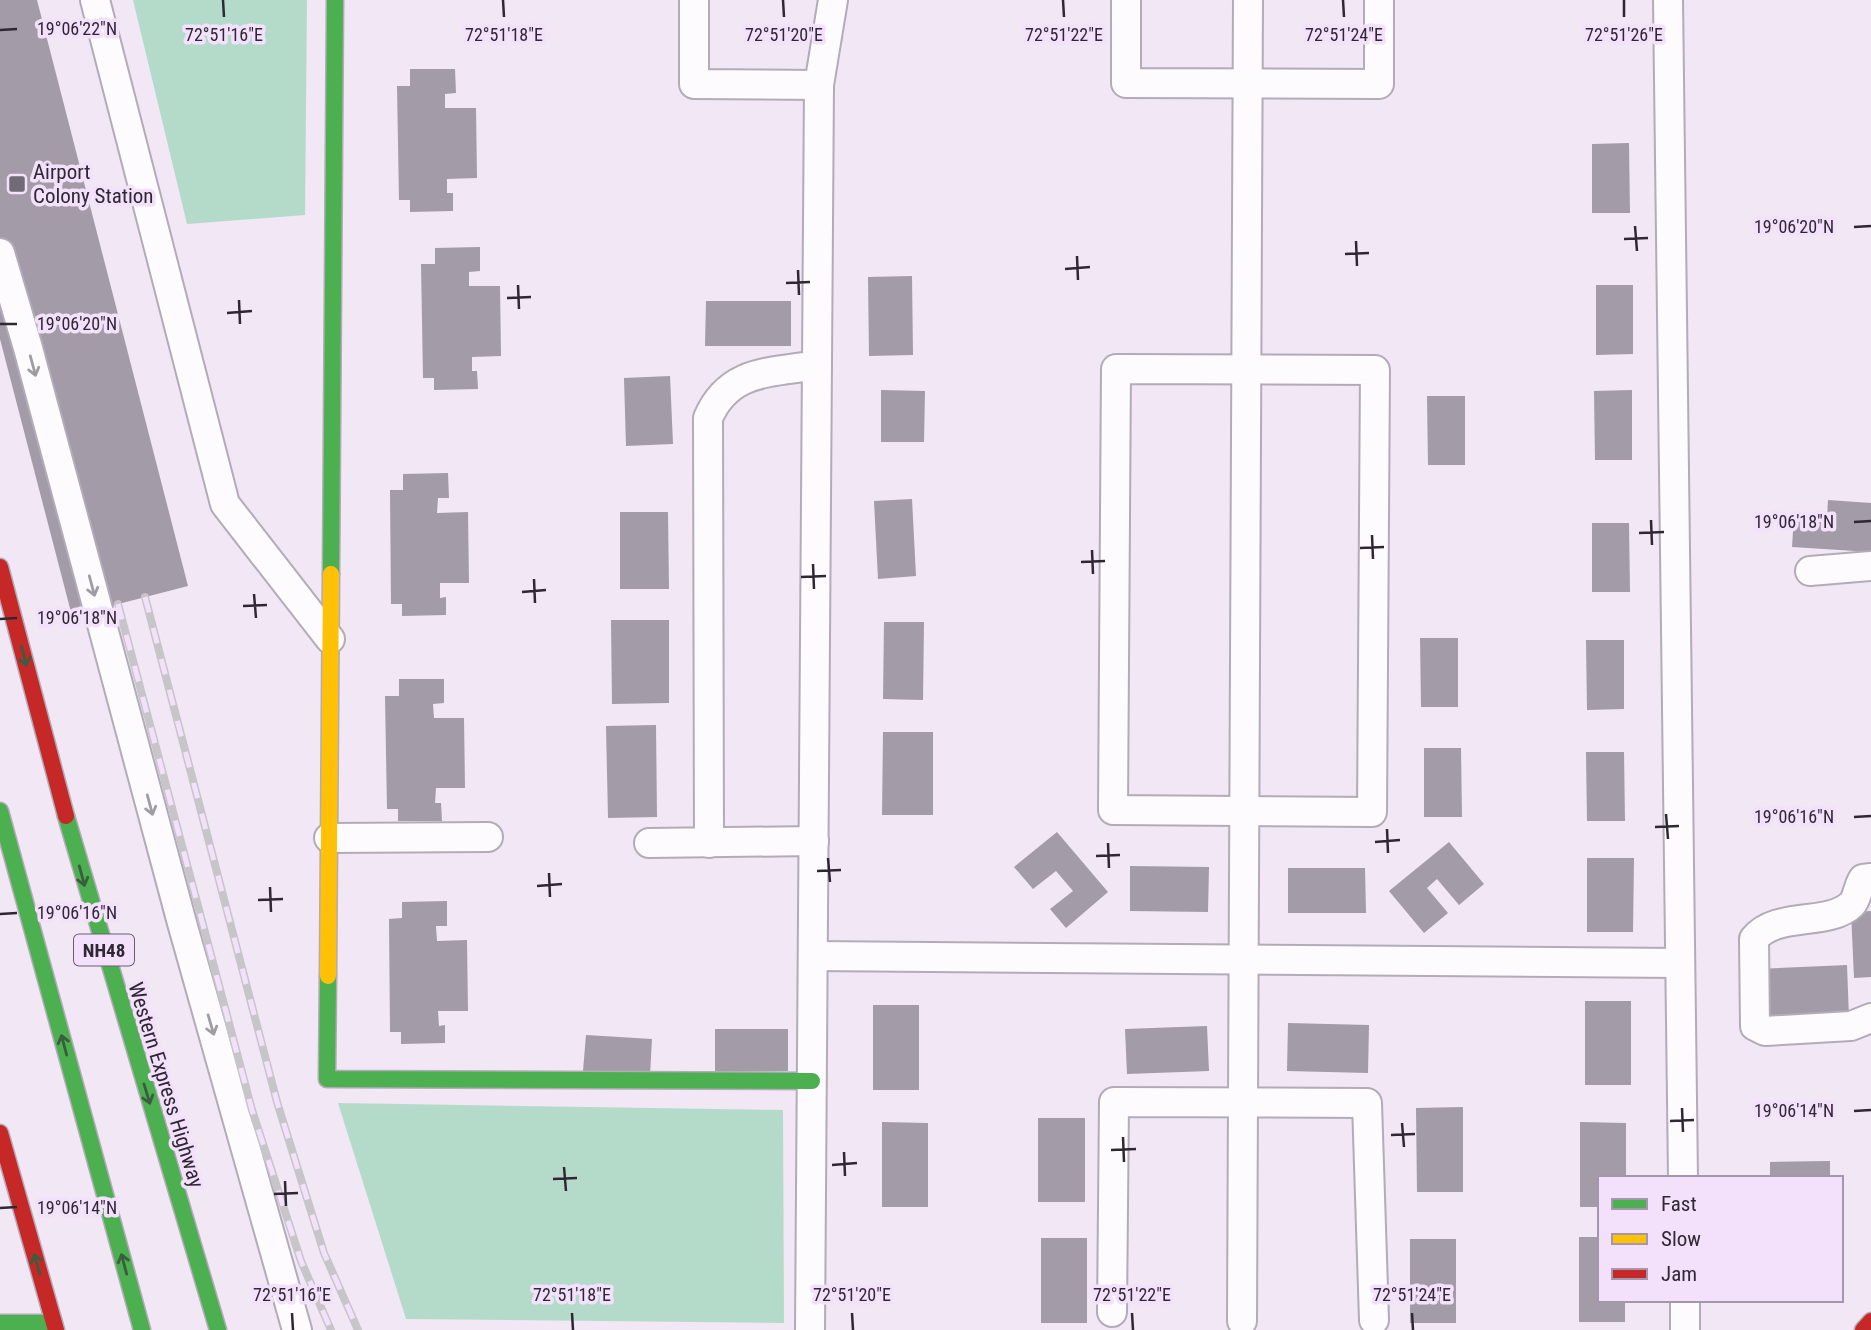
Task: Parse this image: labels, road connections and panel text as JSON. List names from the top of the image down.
{
  "streets": {
    "main road": ["NH48", "Western Express Highway"]
  },
  "places": {
    "transit": ["Airport Colony Station"]
  },
  "legend": ["Fast", "Slow", "Jam"],
  "coordinates": [
    "19°06'22\"N",
    "72°51'16\"E",
    "72°51'18\"E",
    "72°51'20\"E",
    "72°51'22\"E",
    "72°51'24\"E",
    "72°51'26\"E",
    "19°06'20\"N",
    "19°06'18\"N",
    "19°06'16\"N",
    "19°06'14\"N"
  ]
}
